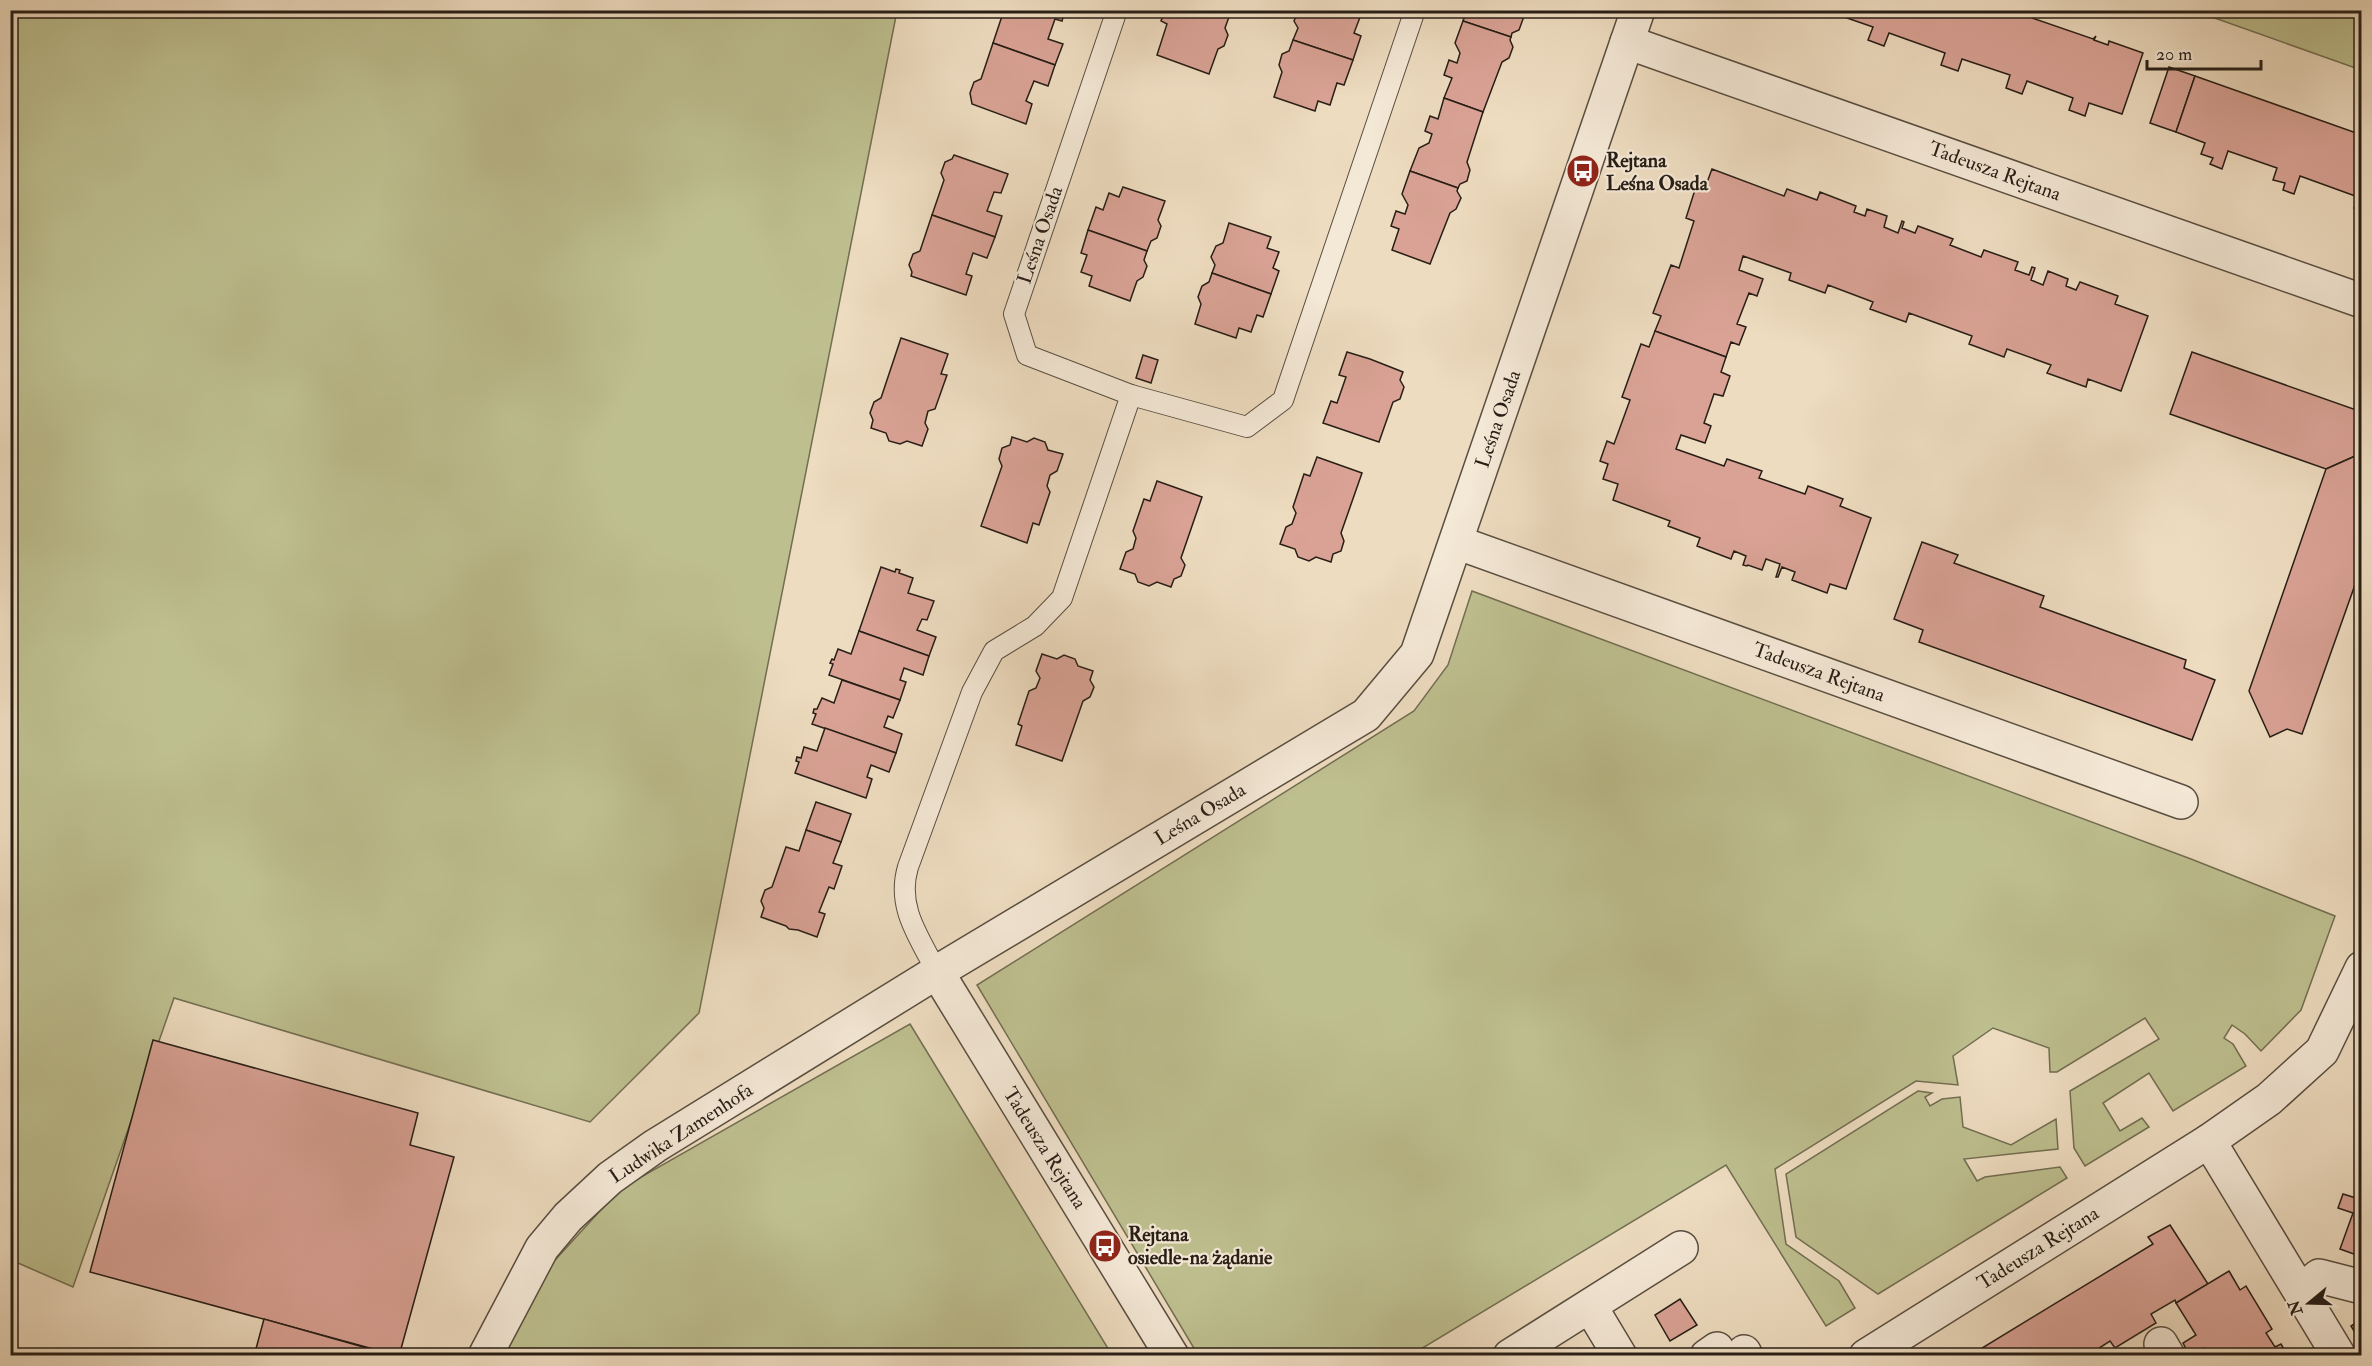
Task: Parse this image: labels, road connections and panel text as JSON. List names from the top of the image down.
{
  "streets": {
    "street": ["Tadeusza Rejtana", "Leśna Osada", "Ludwika Zamenhofa"]
  },
  "crossings": [
    ["Tadeusza Rejtana", "Leśna Osada"],
    ["Tadeusza Rejtana", "Ludwika Zamenhofa"],
    ["Leśna Osada", "Ludwika Zamenhofa"]
  ],
  "places": {
    "bus stop": ["Rejtana Leśna Osada", "Rejtana osiedle-na żądanie"]
  },
  "scale_bar": "20 m",
  "north": "left"
}
